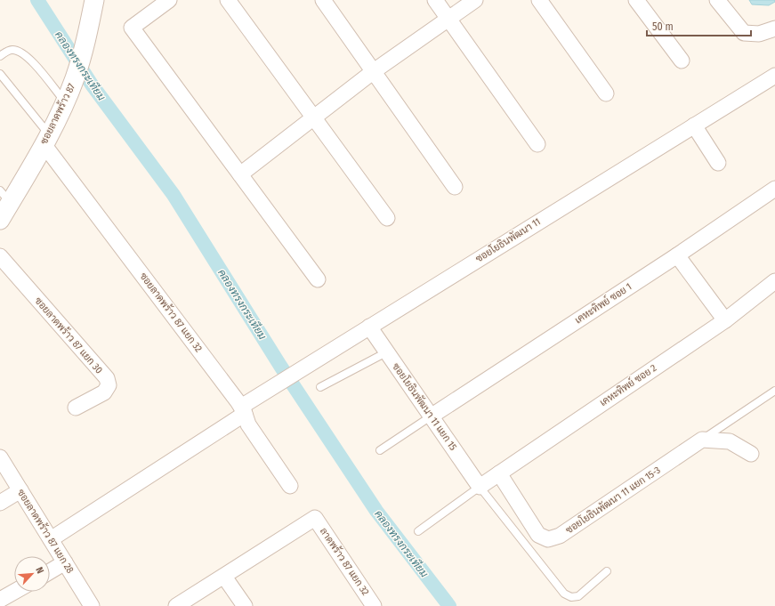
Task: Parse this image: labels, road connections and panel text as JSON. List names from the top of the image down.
{
  "streets": {
    "street": [
      "ซอยลาดพร้าว 87",
      "ซอยโยธินพัฒนา 11",
      "เคหะทิพย์ ซอย 1",
      "ซอยลาดพร้าว 87 แยก 32",
      "ซอยลาดพร้าว 87 แยก 30",
      "เคหะทิพย์ ซอย 2",
      "ซอยโยธินพัฒนา 11 แยก 15",
      "ซอยโยธินพัฒนา 11 แยก 15-3",
      "ซอยลาดพร้าว 87 แยก 28",
      "ลาดพร้าว 87 แยก 32"
    ]
  },
  "crossings": [
    ["ซอยลาดพร้าว 87", "ซอยลาดพร้าว 87 แยก 32"],
    ["ซอยโยธินพัฒนา 11", "ซอยลาดพร้าว 87 แยก 32"],
    ["ซอยโยธินพัฒนา 11", "ซอยโยธินพัฒนา 11 แยก 15"],
    ["ซอยโยธินพัฒนา 11", "ซอยลาดพร้าว 87 แยก 28"],
    ["เคหะทิพย์ ซอย 1", "ซอยโยธินพัฒนา 11 แยก 15"],
    ["เคหะทิพย์ ซอย 2", "ซอยโยธินพัฒนา 11 แยก 15"],
    ["เคหะทิพย์ ซอย 2", "ซอยโยธินพัฒนา 11 แยก 15-3"]
  ],
  "water": ["คลองทรงกระเทียม"],
  "scale_bar": "50 m",
  "north": "top right"
}
